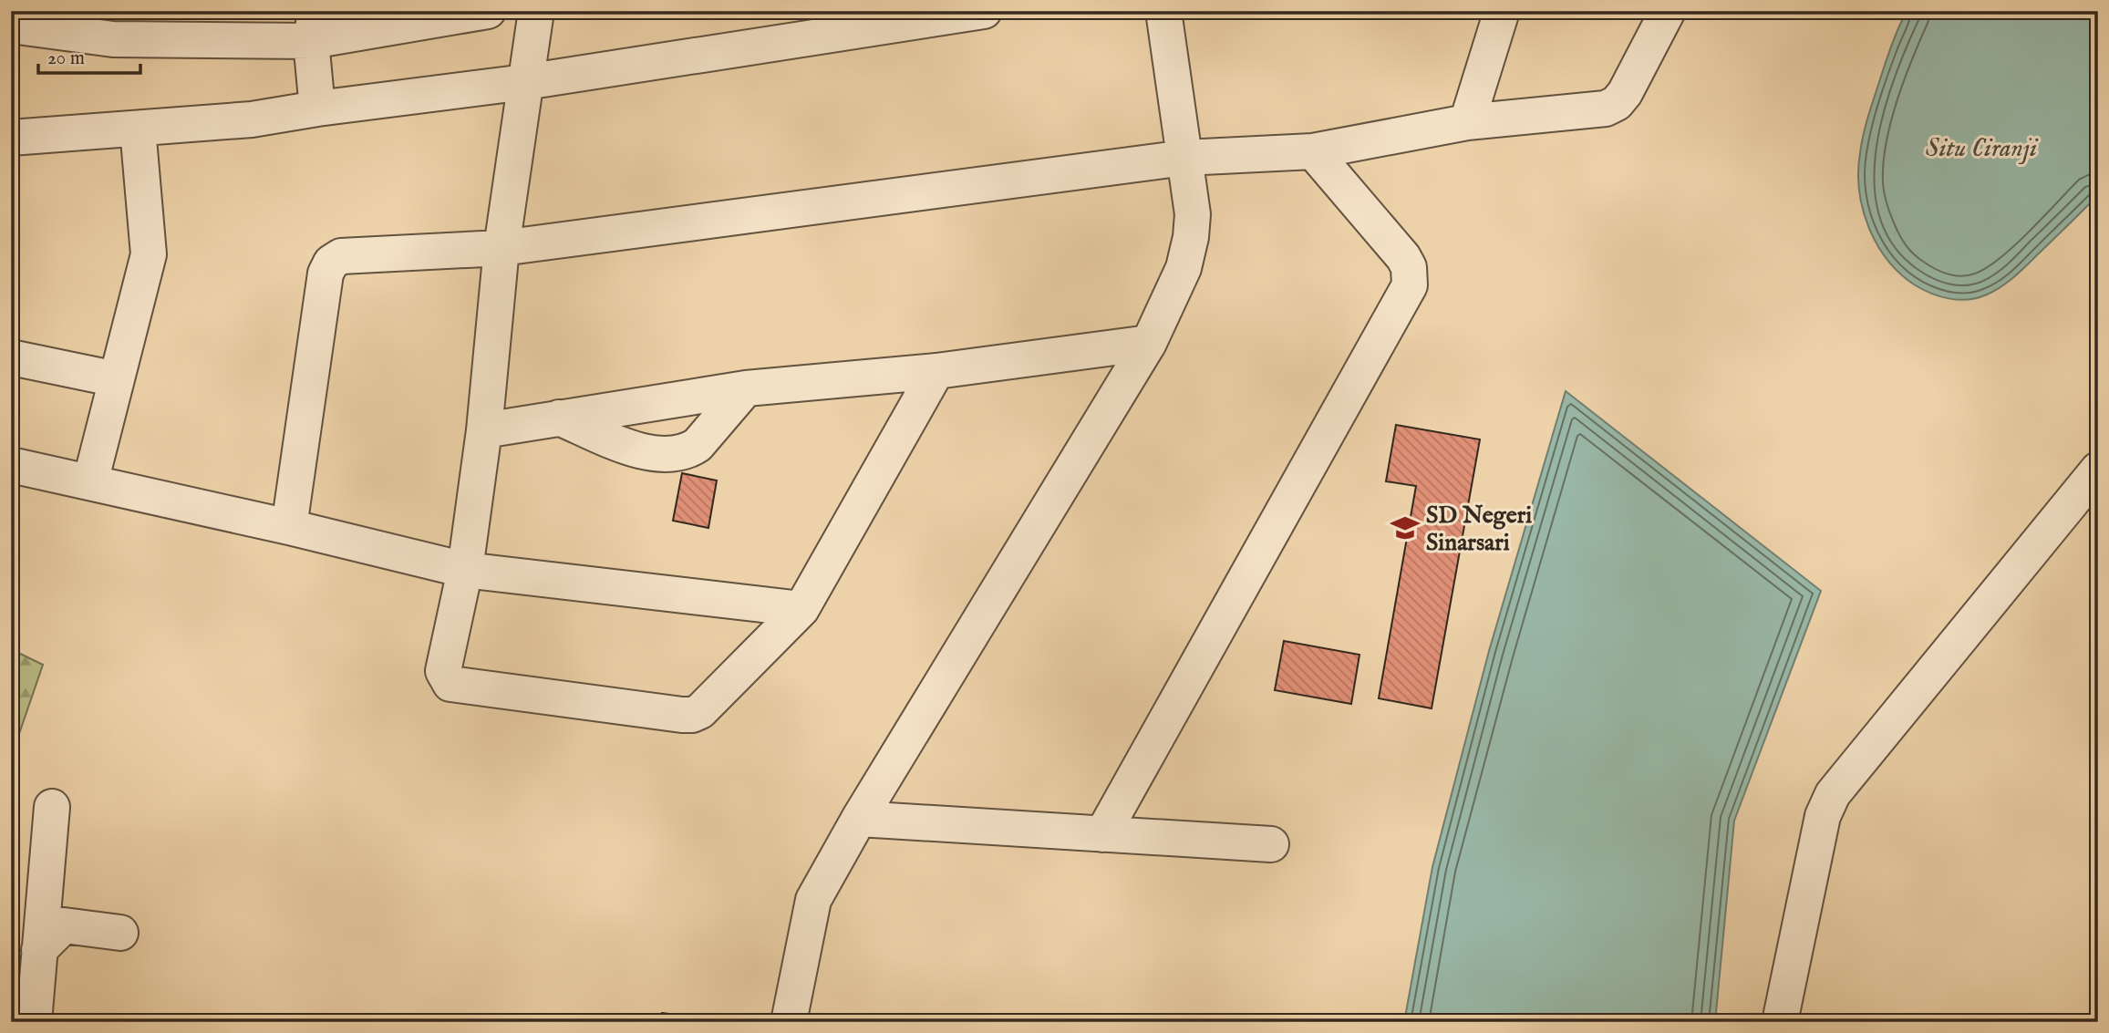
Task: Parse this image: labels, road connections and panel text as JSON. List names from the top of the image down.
{
  "water": ["Situ Ciranji"],
  "places": {
    "school or university": ["SD Negeri Sinarsari"]
  },
  "scale_bar": "20 m"
}
